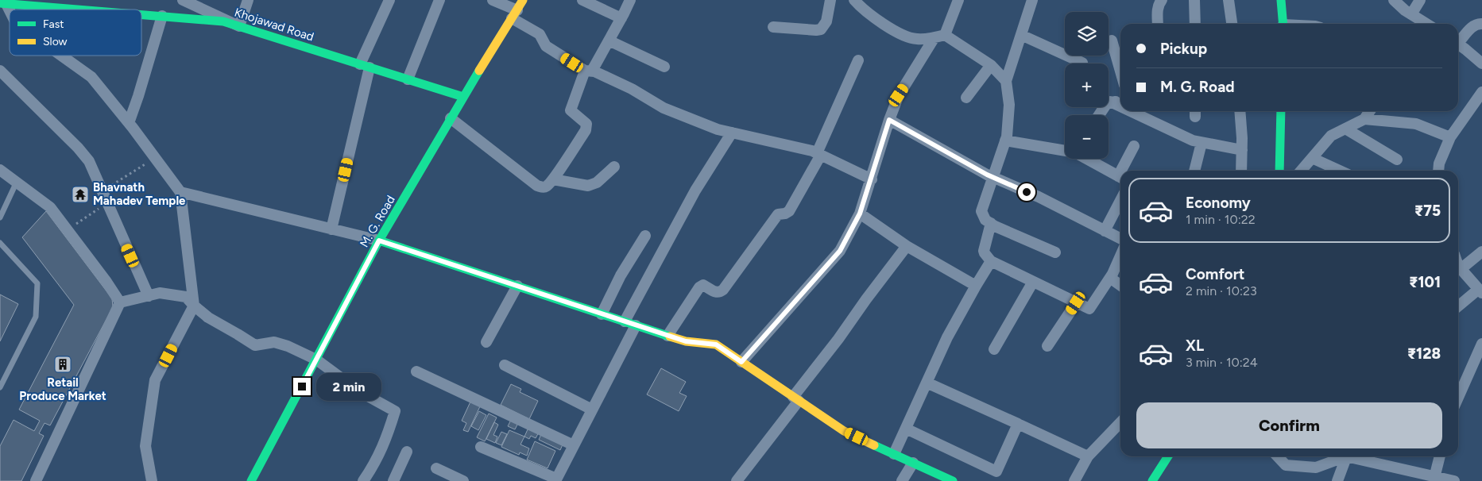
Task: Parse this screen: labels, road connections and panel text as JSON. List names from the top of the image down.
{
  "streets": {
    "street": ["Khojawad Road", "M. G. Road"]
  },
  "crossings": [
    ["Khojawad Road", "M. G. Road"]
  ],
  "places": {
    "temple": ["Bhavnath Mahadev Temple"],
    "building": ["Retail Produce Market"]
  },
  "legend": ["Fast", "Slow"],
  "page": {
    "map_buttons": ["+", "−"],
    "banner": ["Pickup", "M. G. Road"],
    "list": [
      {
        "name": "Economy",
        "note": "1 min · 10:22",
        "value": "₹75"
      },
      {
        "name": "Comfort",
        "note": "2 min · 10:23",
        "value": "₹101"
      },
      {
        "name": "XL",
        "note": "3 min · 10:24",
        "value": "₹128"
      }
    ],
    "bubble": "2 min",
    "buttons": "Confirm"
  }
}
